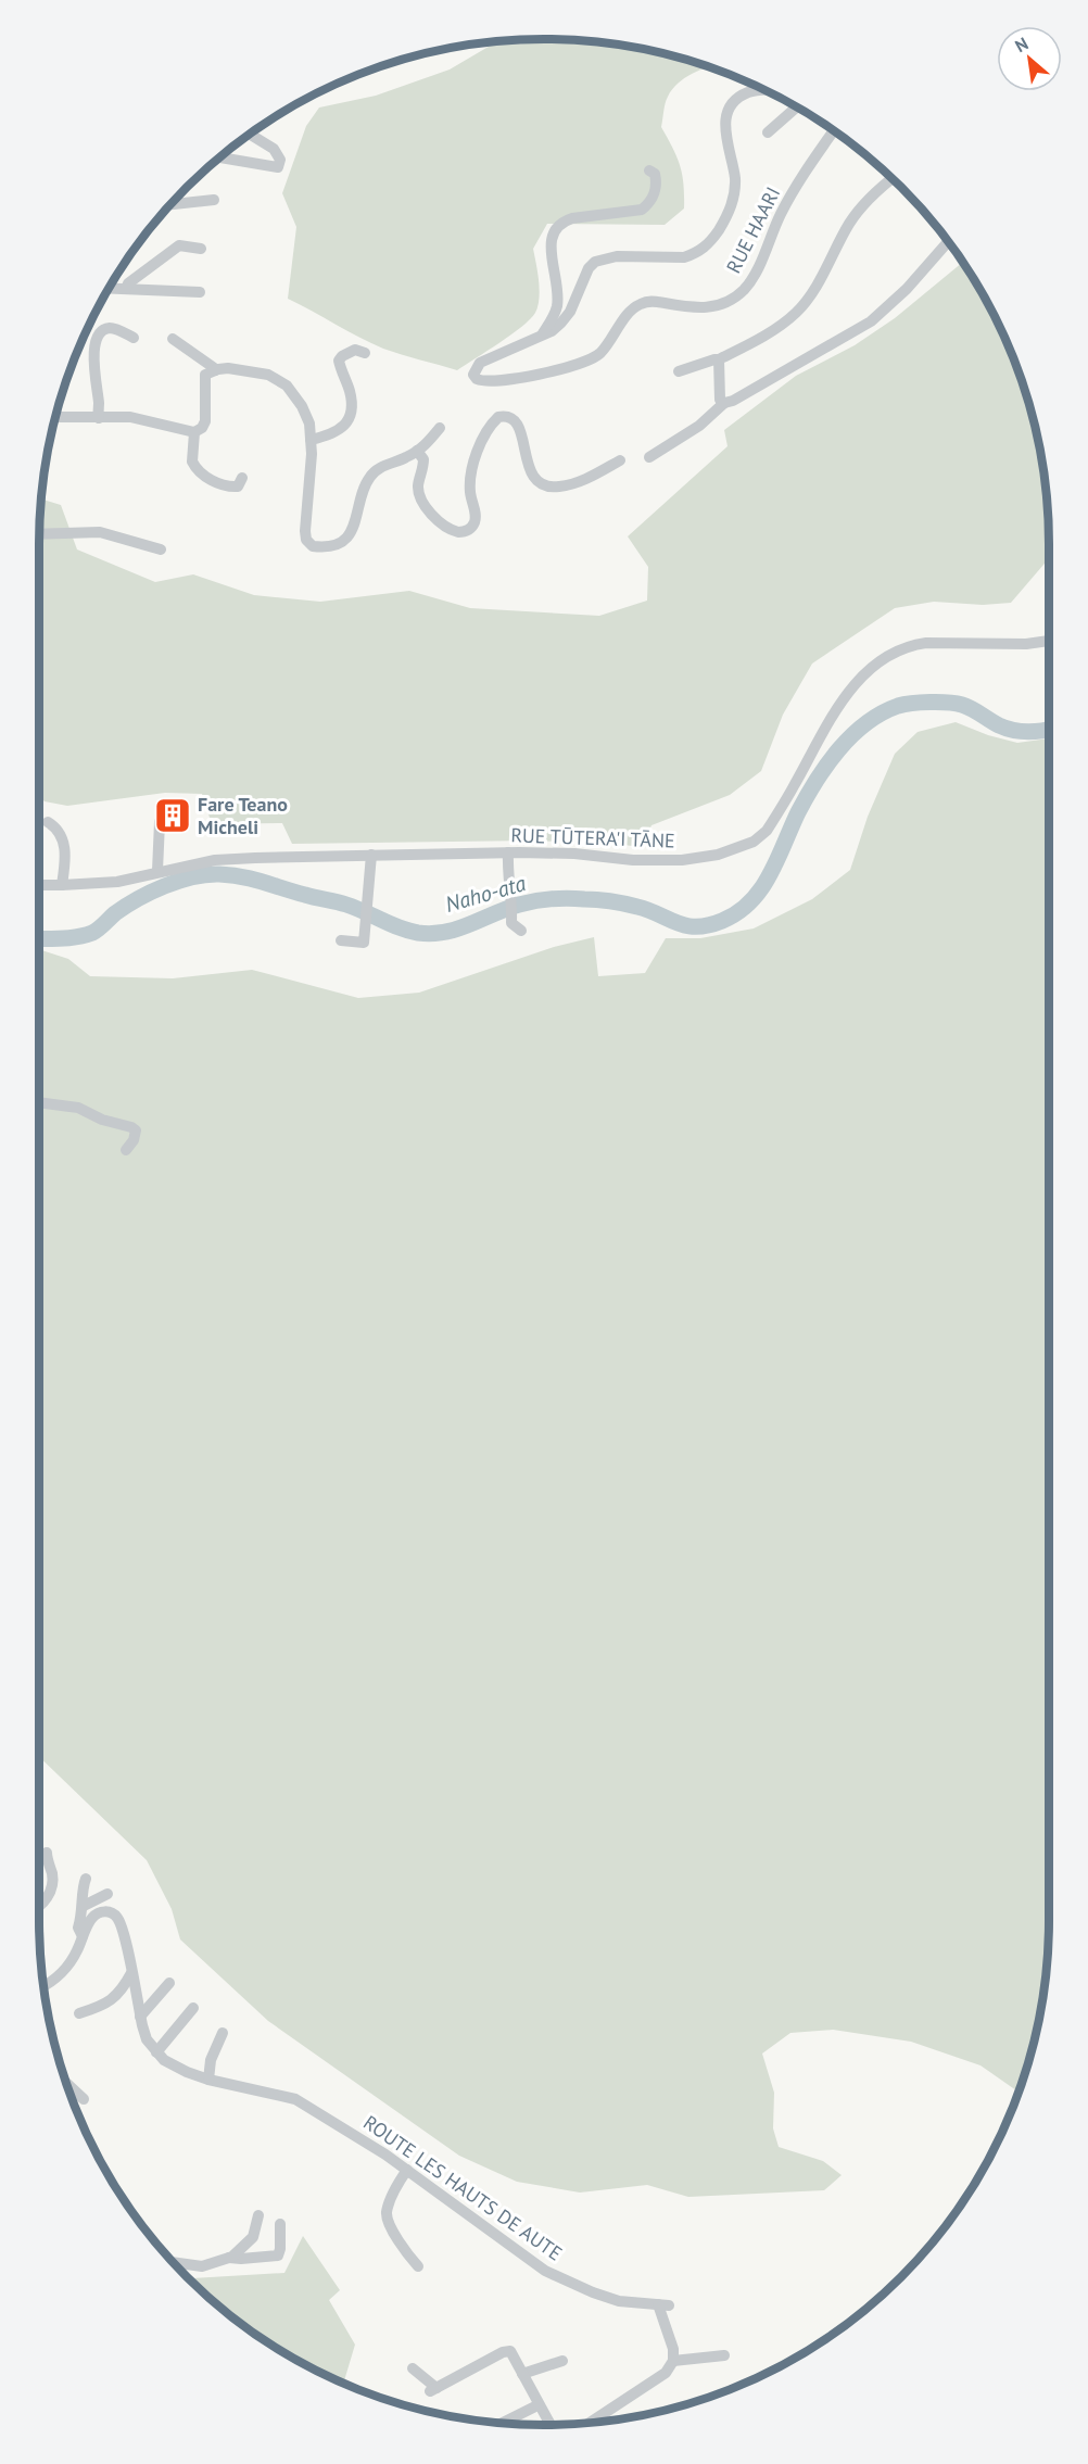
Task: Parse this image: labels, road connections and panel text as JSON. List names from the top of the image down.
{
  "streets": {
    "street": ["RUE HAARI", "RUE TŪTERA'I TĀNE", "ROUTE LES HAUTS DE AUTE"]
  },
  "water": ["Naho-ata"],
  "places": {
    "building": ["Fare Teano Micheli"]
  },
  "north": "top left"
}
